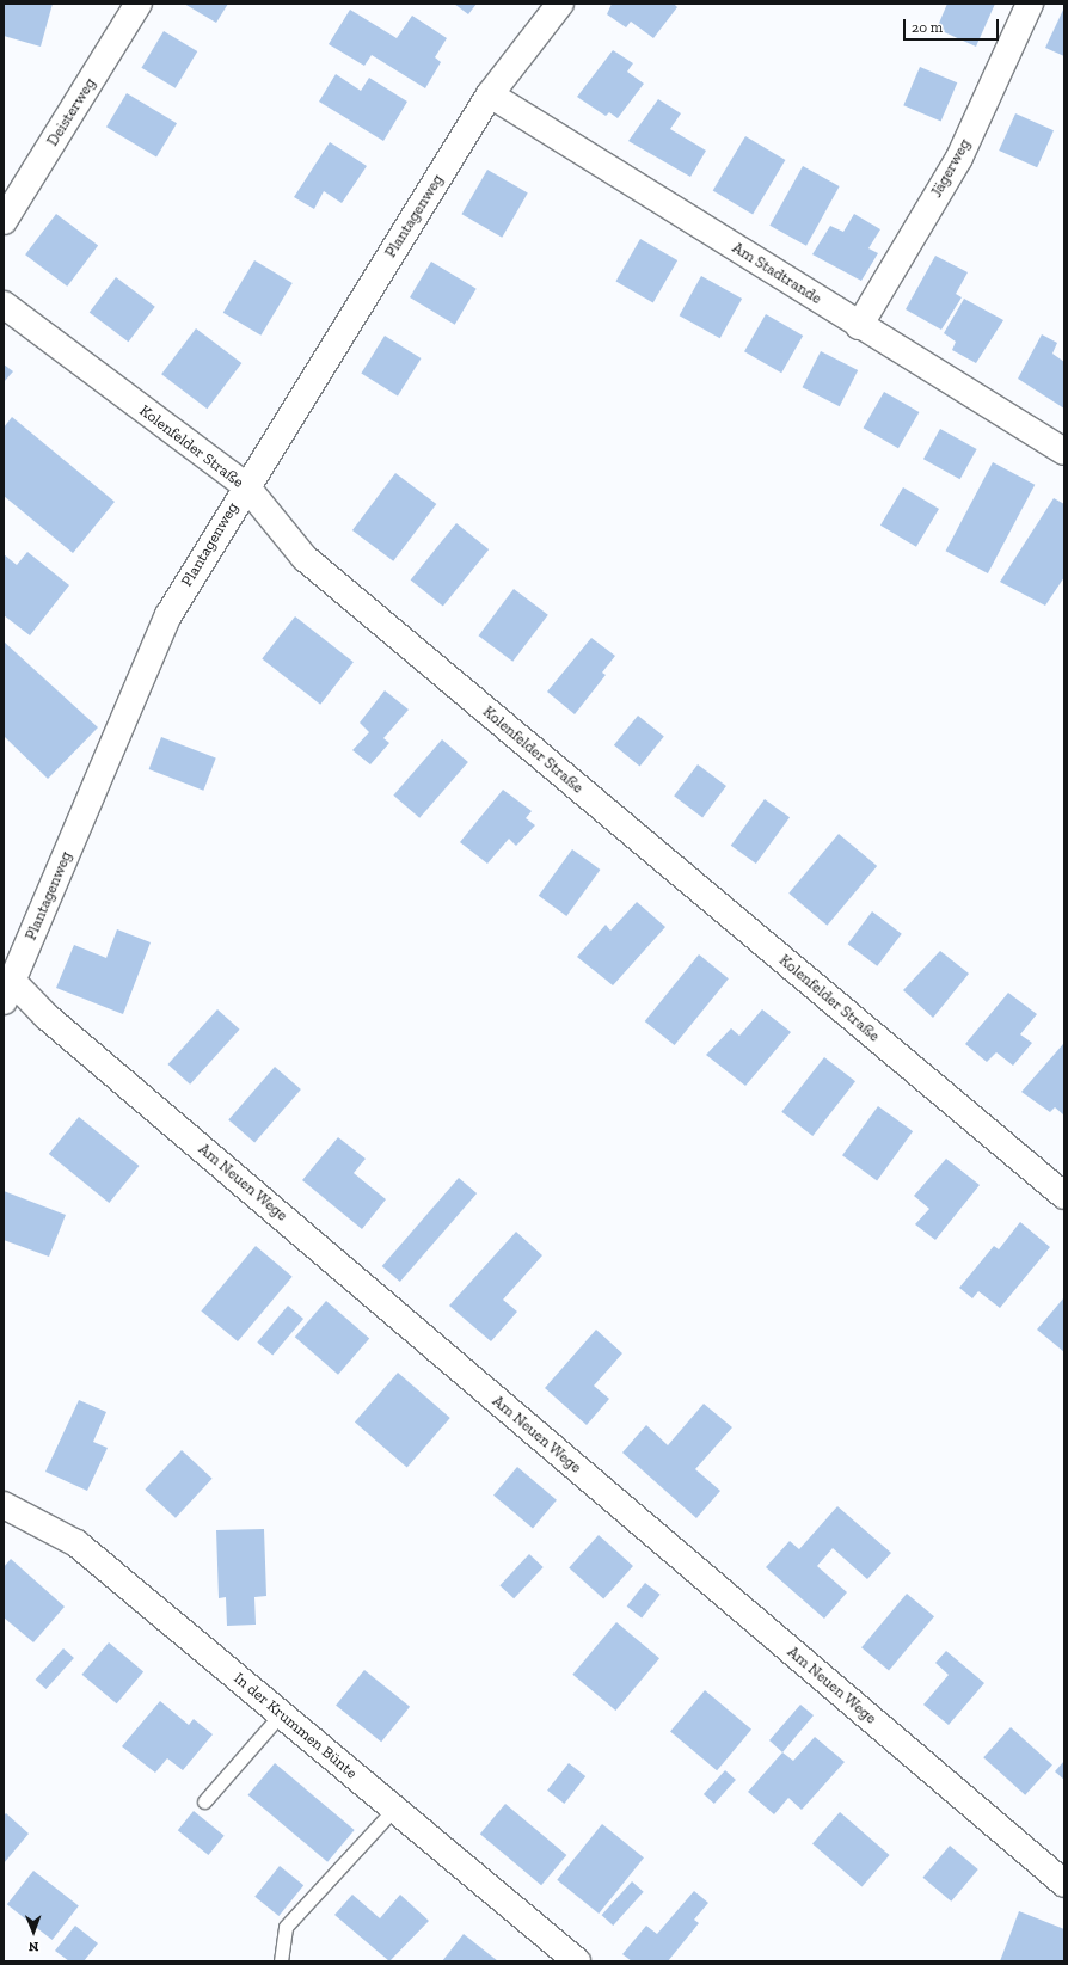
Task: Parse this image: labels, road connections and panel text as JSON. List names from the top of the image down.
{
  "streets": {
    "street": [
      "Deisterweg",
      "Jägerweg",
      "Plantagenweg",
      "Am Stadtrande",
      "Kolenfelder Straße",
      "Am Neuen Wege",
      "In der Krummen Bünte"
    ]
  },
  "crossings": [
    ["Jägerweg", "Am Stadtrande"],
    ["Plantagenweg", "Am Stadtrande"],
    ["Plantagenweg", "Kolenfelder Straße"],
    ["Plantagenweg", "Am Neuen Wege"]
  ],
  "scale_bar": "20 m",
  "north": "bottom"
}
